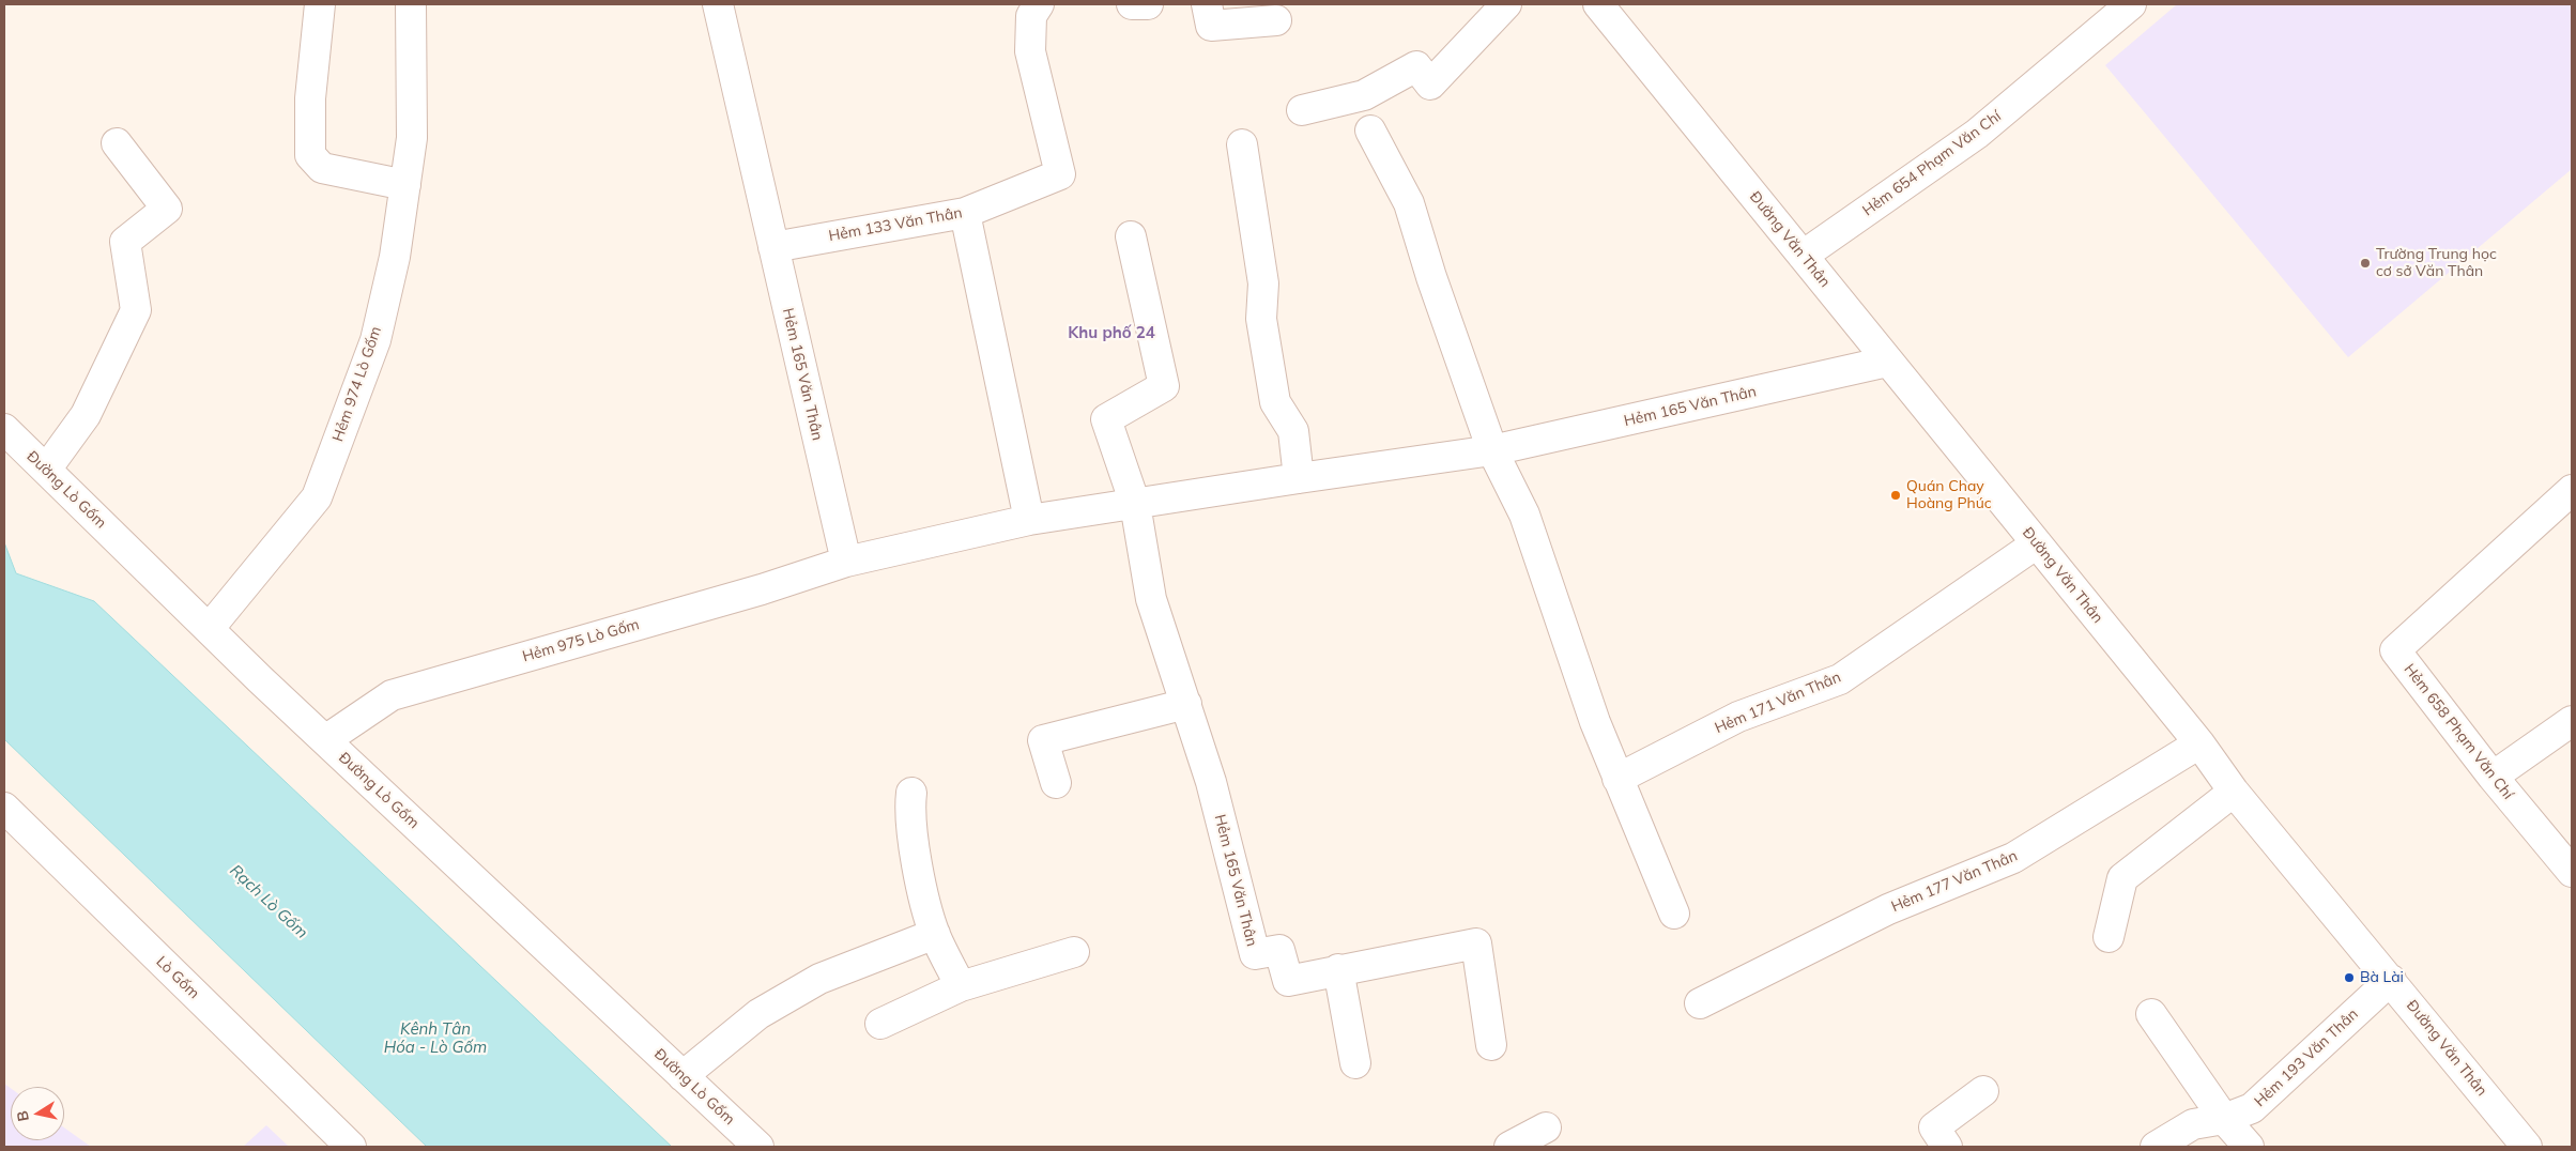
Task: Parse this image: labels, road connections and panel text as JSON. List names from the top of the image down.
{
  "streets": {
    "street": [
      "Hẻm 654 Phạm Văn Chí",
      "Hẻm 133 Văn Thân",
      "Đường Văn Thân",
      "Hẻm 165 Văn Thân",
      "Hẻm 974 Lò Gốm",
      "Đường Lò Gốm",
      "Hẻm 975 Lò Gốm",
      "Hẻm 171 Văn Thân",
      "Hẻm 658 Phạm Văn Chí",
      "Hẻm 177 Văn Thân",
      "Lò Gốm",
      "Hẻm 193 Văn Thân"
    ]
  },
  "crossings": [
    ["Hẻm 654 Phạm Văn Chí", "Đường Văn Thân"],
    ["Hẻm 133 Văn Thân", "Hẻm 165 Văn Thân"],
    ["Đường Văn Thân", "Hẻm 165 Văn Thân"],
    ["Đường Văn Thân", "Hẻm 171 Văn Thân"],
    ["Đường Văn Thân", "Hẻm 177 Văn Thân"],
    ["Đường Văn Thân", "Hẻm 193 Văn Thân"],
    ["Hẻm 165 Văn Thân", "Hẻm 975 Lò Gốm"],
    ["Hẻm 974 Lò Gốm", "Đường Lò Gốm"],
    ["Đường Lò Gốm", "Hẻm 975 Lò Gốm"]
  ],
  "districts": ["Khu phố 24"],
  "water": ["Rạch Lò Gốm", "Kênh Tân Hóa - Lò Gốm"],
  "places": ["Trường Trung học cơ sở Văn Thân", "Quán Chay Hoàng Phúc", "Bà Lài"],
  "north": "left"
}
